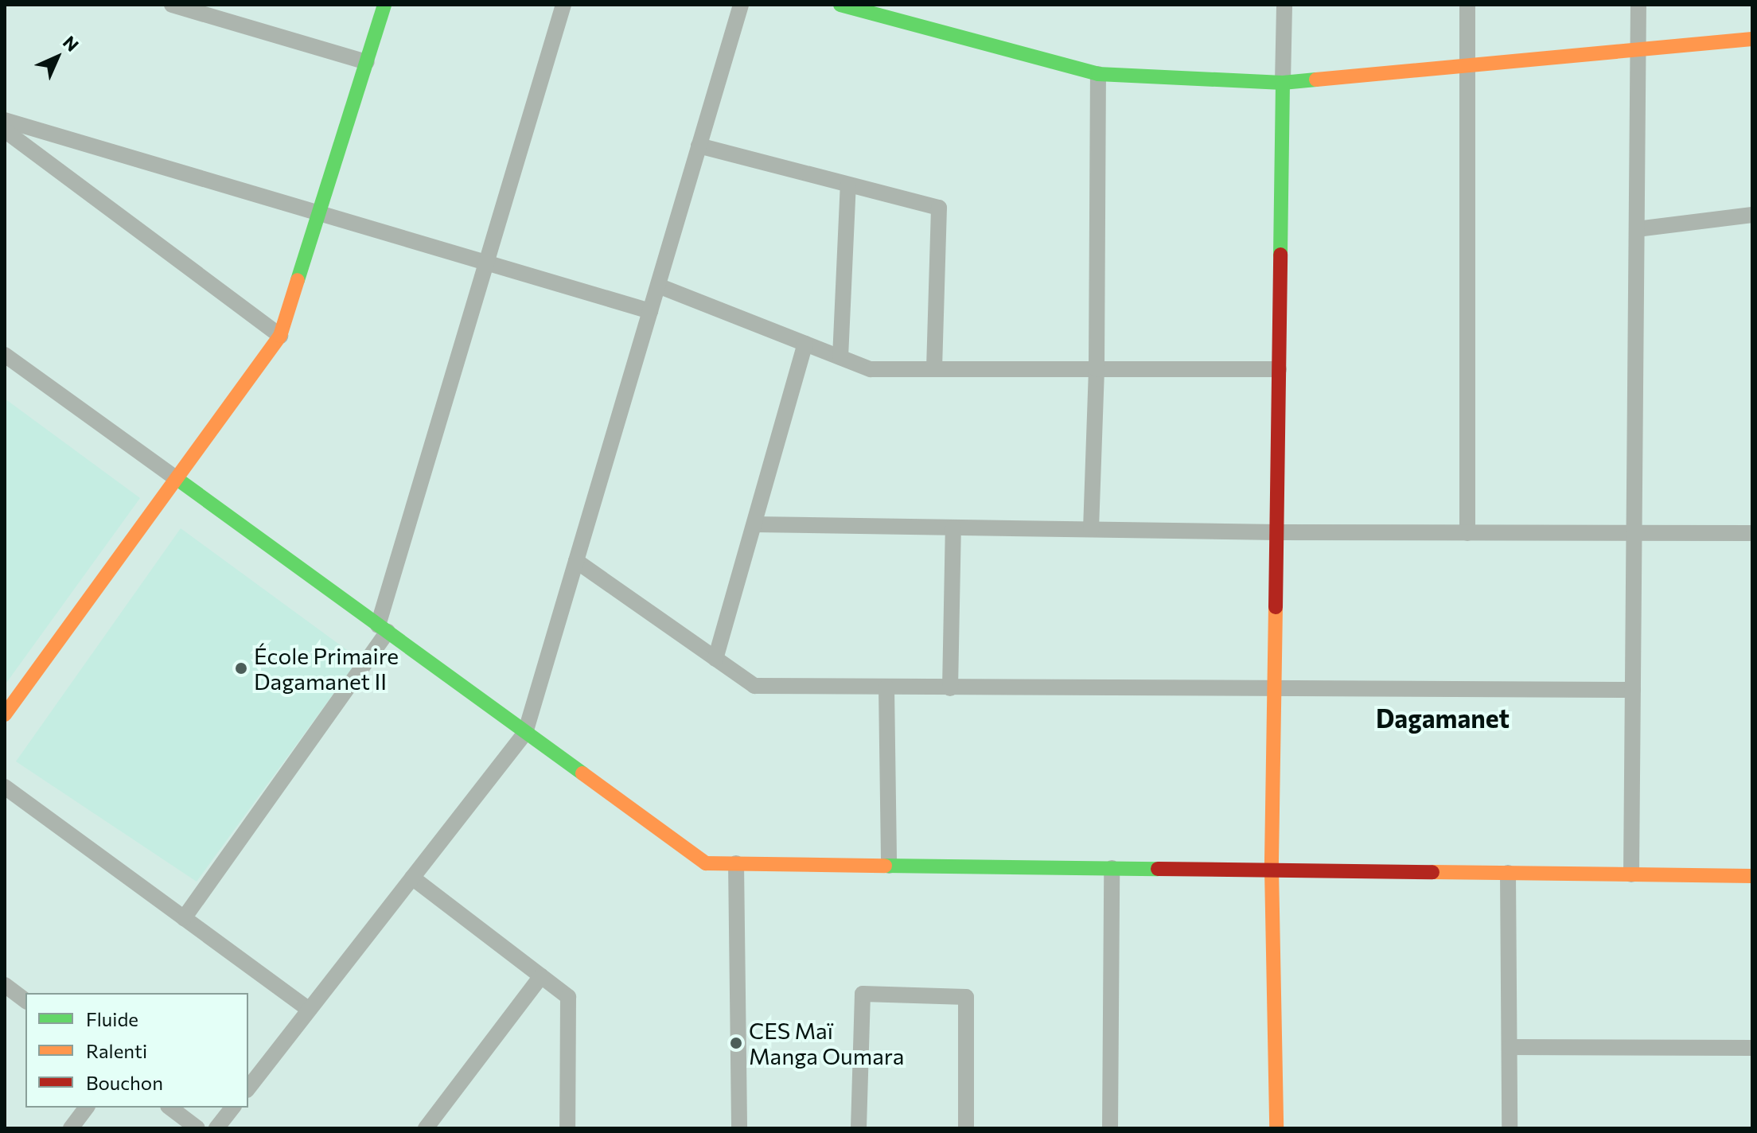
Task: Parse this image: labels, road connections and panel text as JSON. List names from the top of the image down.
{
  "districts": ["Dagamanet"],
  "places": ["École Primaire Dagamanet II", "CES Maï Manga Oumara"],
  "legend": ["Fluide", "Ralenti", "Bouchon"],
  "north": "top right"
}
